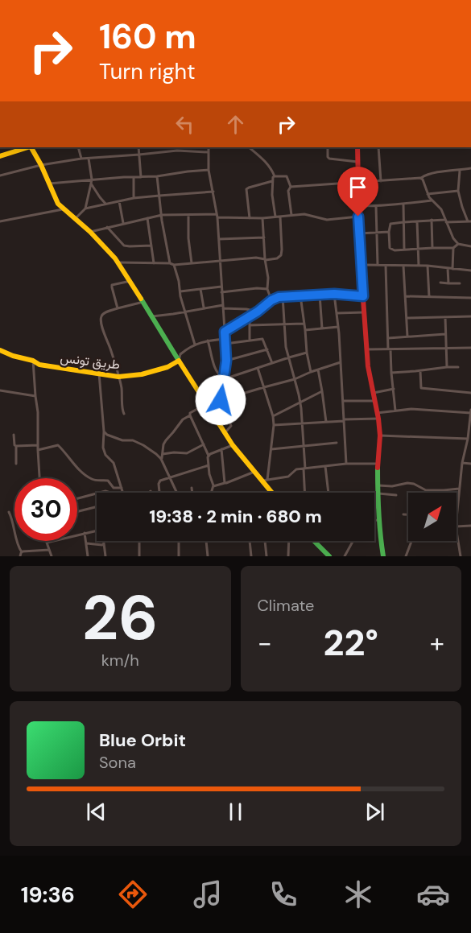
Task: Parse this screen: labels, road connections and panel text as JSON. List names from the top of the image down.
{
  "streets": {
    "street": ["طريق تونس"]
  },
  "north": "top right",
  "page": {
    "turn": ["160 m", "Turn right"],
    "limit": "30",
    "trip": "19:38 · 2 min · 680 m",
    "tile": [
      ["26", "km/h"],
      "Climate"
    ],
    "heat": ["−", "22°", "+"],
    "song": ["Blue Orbit", "Sona"],
    "tabs": "19:36"
  }
}
